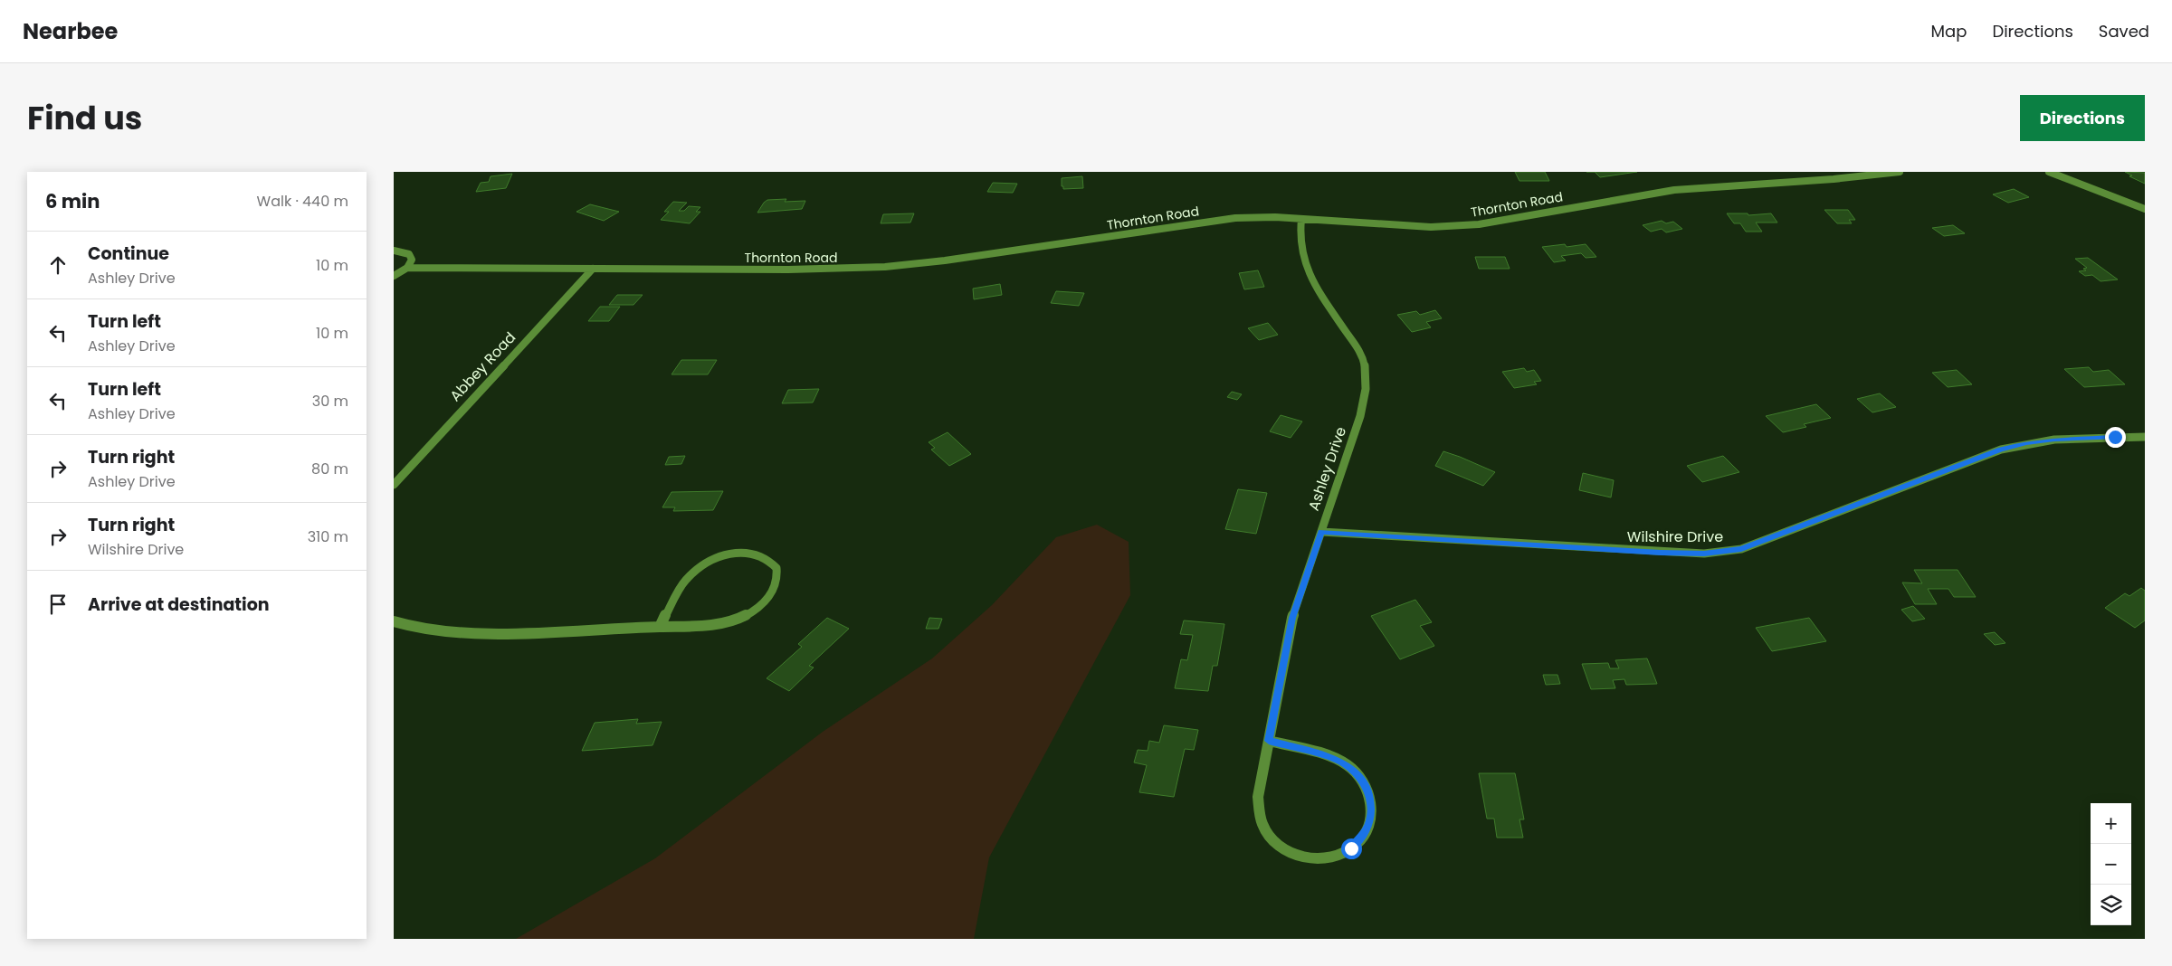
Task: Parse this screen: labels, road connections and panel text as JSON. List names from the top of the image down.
{
  "streets": {
    "street": [
      "Thornton Road",
      "Abbey Road",
      "Ashley Drive",
      "Wilshire Drive"
    ]
  },
  "crossings": [
    ["Thornton Road", "Abbey Road"],
    ["Thornton Road", "Ashley Drive"],
    ["Ashley Drive", "Wilshire Drive"]
  ],
  "page": {
    "header": "Nearbee",
    "nav": ["Map", "Directions", "Saved"],
    "title": "Find us",
    "buttons": "Directions",
    "heading": ["6 min", "Walk · 440 m"],
    "list": [
      ["Continue", "Ashley Drive", "10 m"],
      ["Turn left", "Ashley Drive", "10 m"],
      ["Turn left", "Ashley Drive", "30 m"],
      ["Turn right", "Ashley Drive", "80 m"],
      ["Turn right", "Wilshire Drive", "310 m"],
      "Arrive at destination"
    ],
    "map_buttons": ["+", "−"]
  }
}
